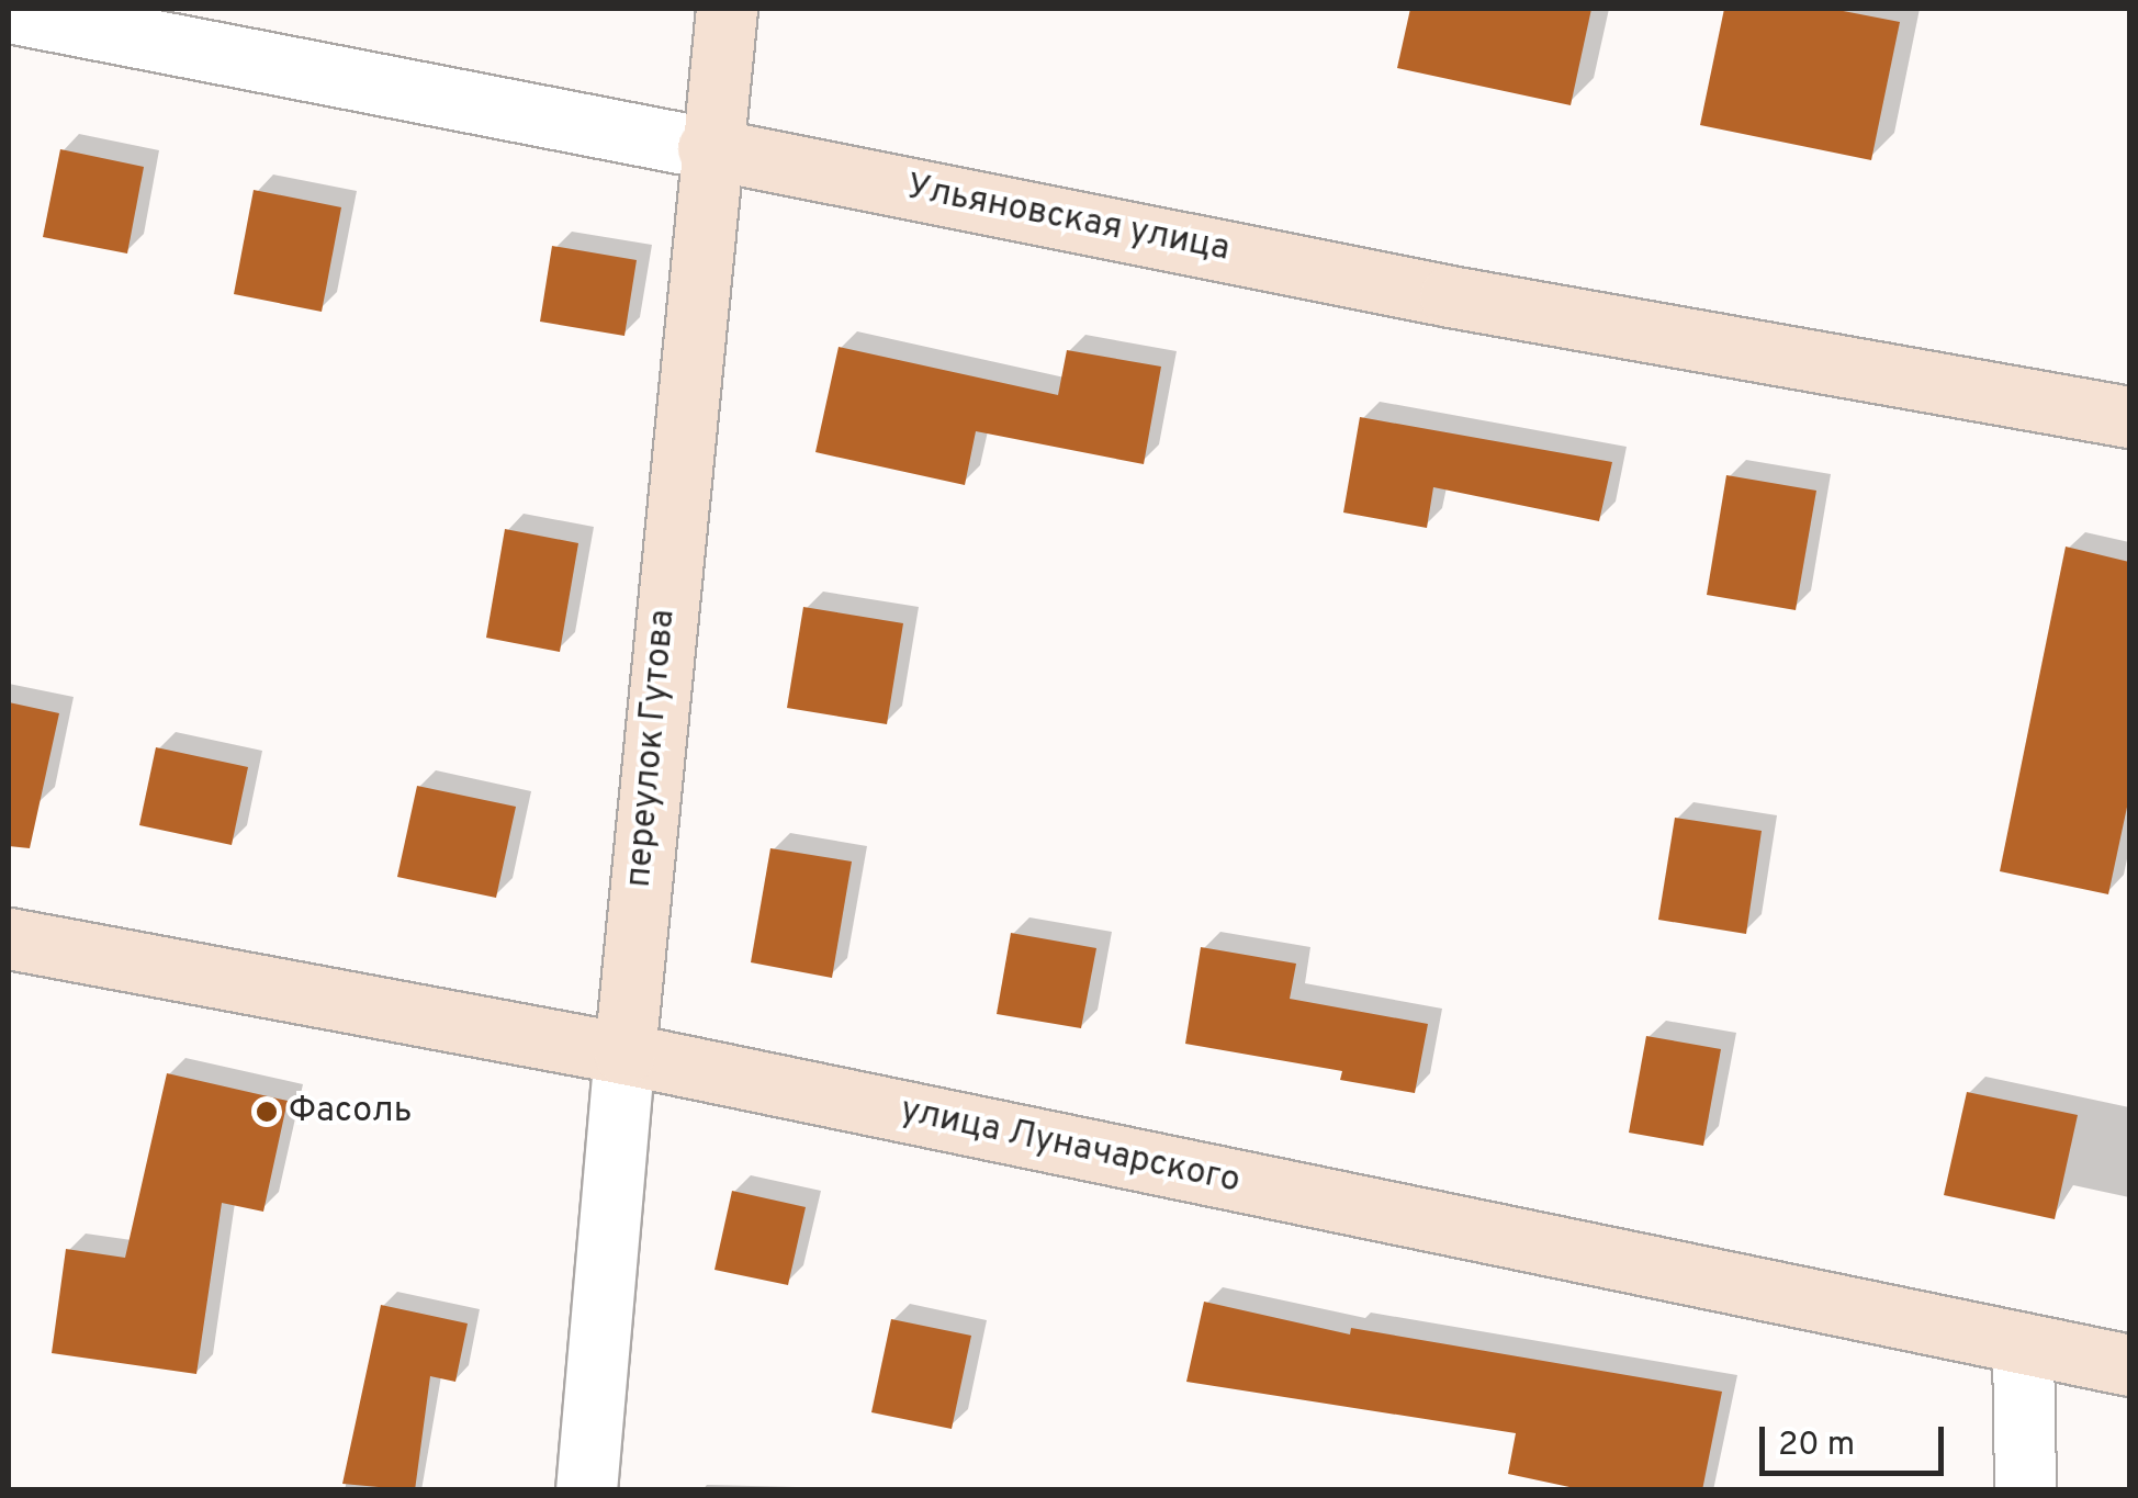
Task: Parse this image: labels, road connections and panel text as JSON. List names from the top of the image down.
{
  "streets": {
    "street": ["Ульяновская улица", "переулок Гутова", "улица Луначарского"]
  },
  "crossings": [
    ["Ульяновская улица", "переулок Гутова"],
    ["переулок Гутова", "улица Луначарского"]
  ],
  "places": ["Фасоль"],
  "scale_bar": "20 m"
}
